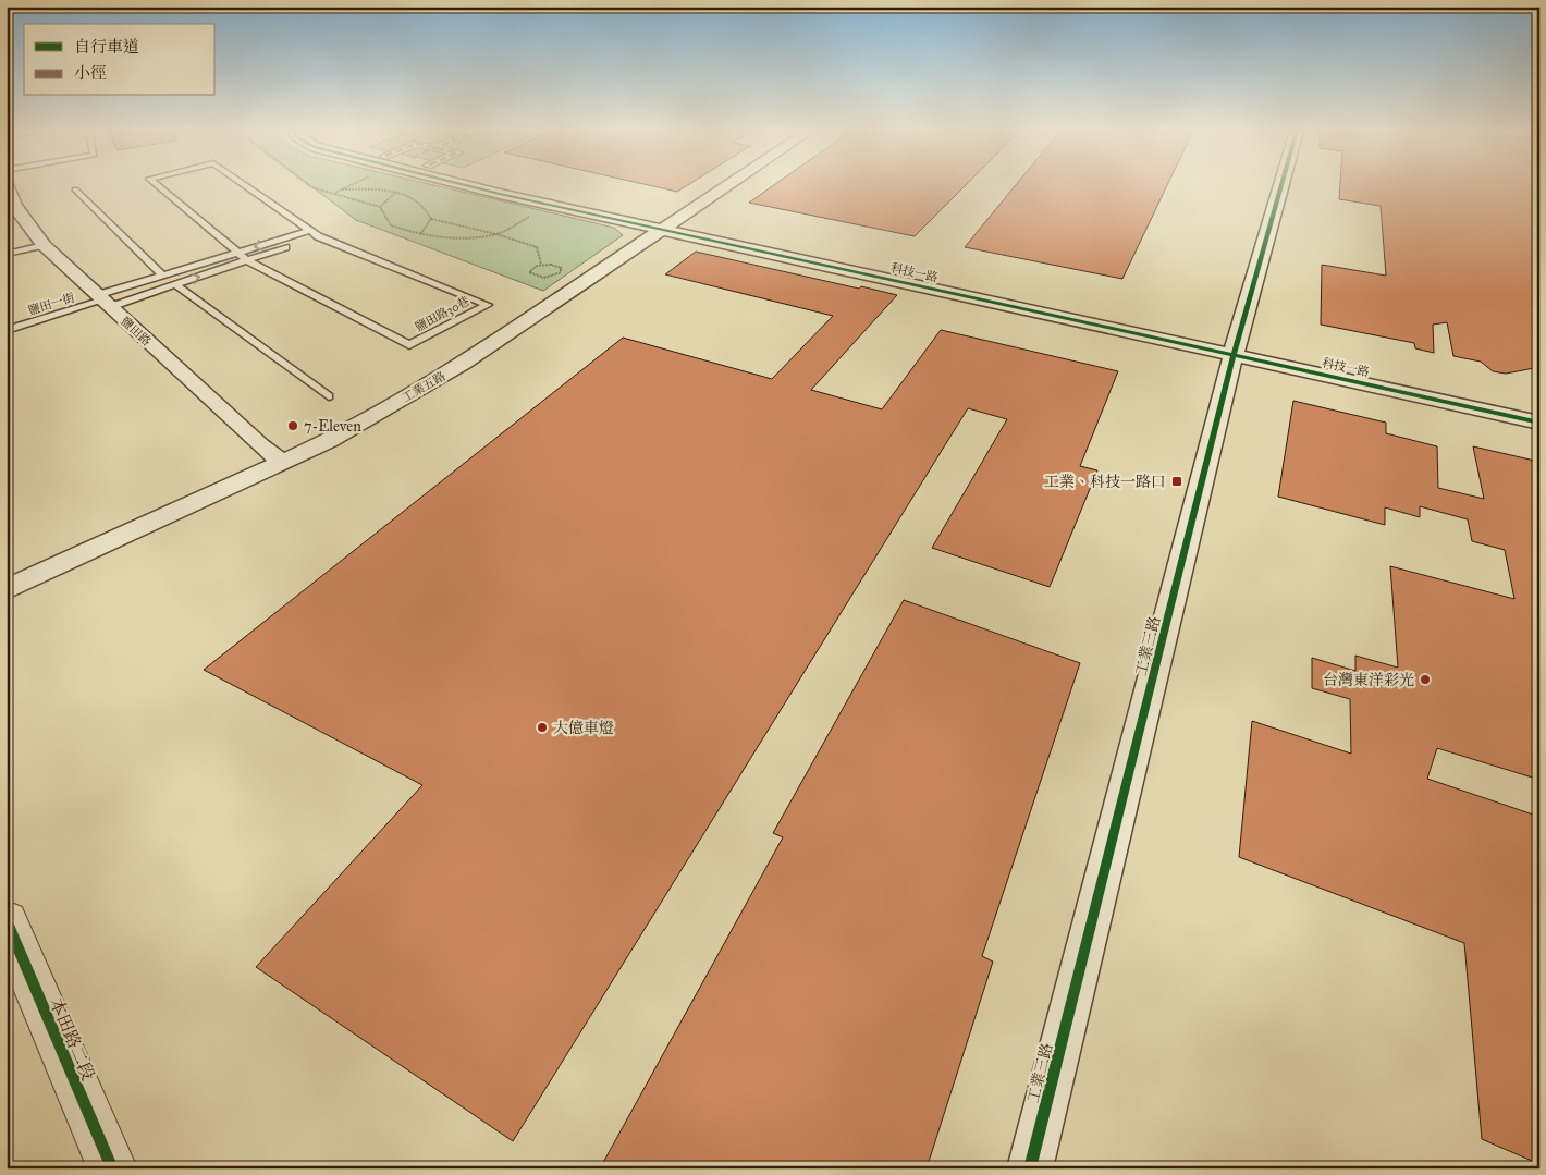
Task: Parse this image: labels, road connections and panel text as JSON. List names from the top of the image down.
{
  "streets": {
    "street": [
      "科技一路",
      "鹽田路",
      "工業五路",
      "工業三路",
      "本田路二段"
    ],
    "lane": ["鹽田一街", "鹽田路30巷"]
  },
  "crossings": [
    ["科技一路", "工業五路"],
    ["科技一路", "工業三路"],
    ["鹽田一街", "鹽田路"],
    ["鹽田路", "工業五路"]
  ],
  "places": {
    "other": ["7-Eleven", "台灣東洋彩光", "大億車燈"],
    "transit": ["工業、科技一路口"]
  },
  "legend": ["自行車道", "小徑"]
}
